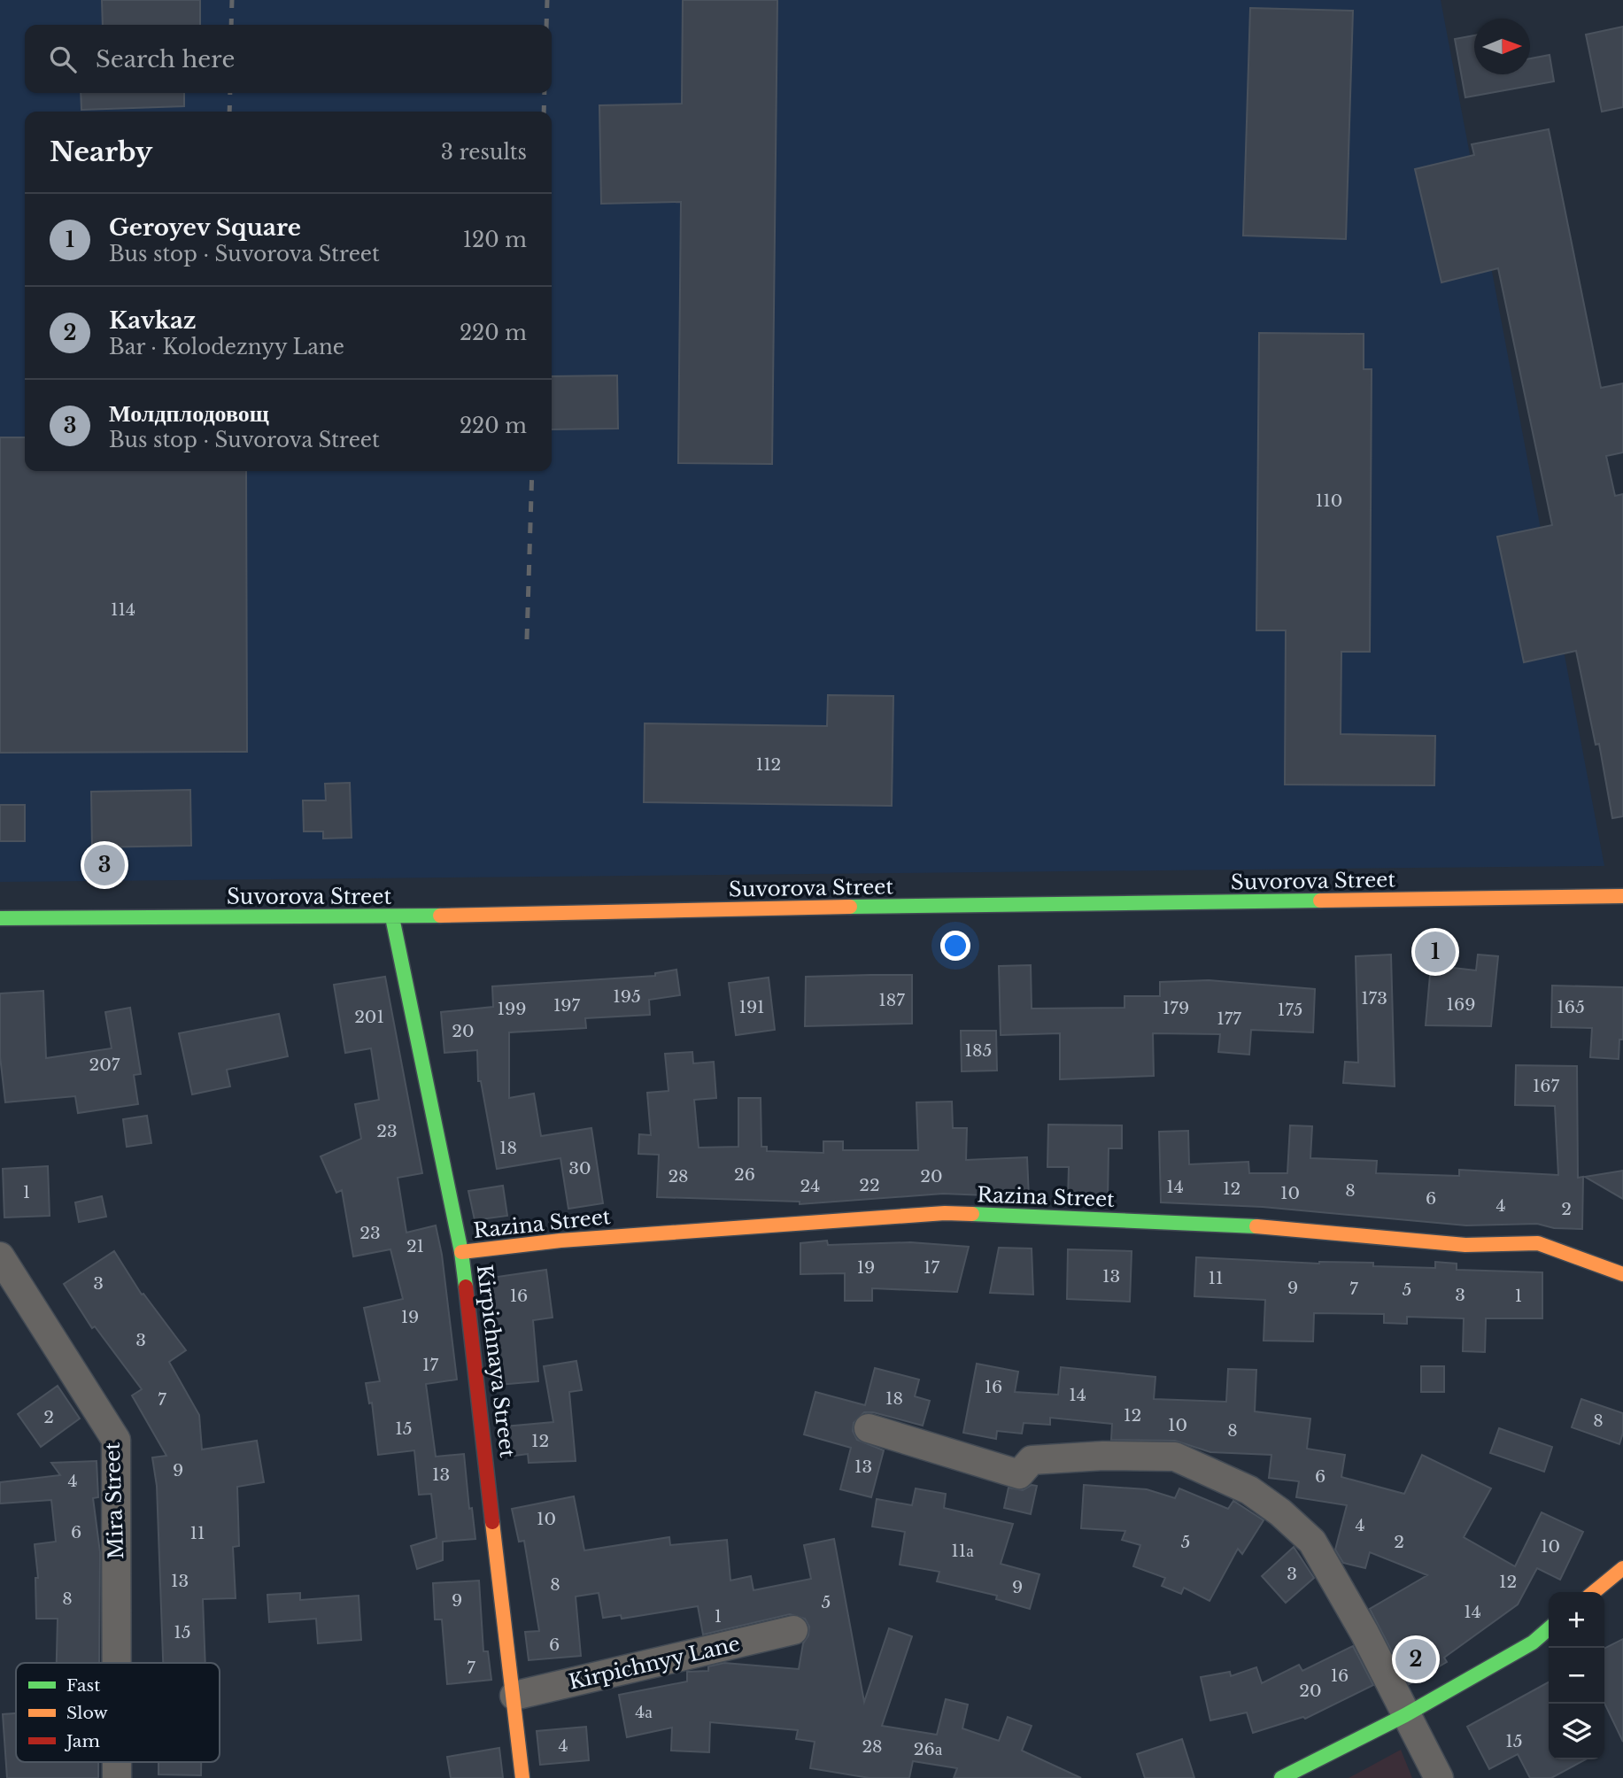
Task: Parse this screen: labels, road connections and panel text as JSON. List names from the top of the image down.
{
  "streets": {
    "street": [
      "Suvorova Street",
      "Razina Street",
      "Kirpichnaya Street",
      "Mira Street",
      "Kirpichnyy Lane"
    ]
  },
  "crossings": [
    ["Suvorova Street", "Kirpichnaya Street"],
    ["Razina Street", "Kirpichnaya Street"],
    ["Kirpichnaya Street", "Kirpichnyy Lane"]
  ],
  "house_numbers": [
    "110",
    "114",
    "112",
    "195",
    "173",
    "187",
    "169",
    "197",
    "191",
    "165",
    "179",
    "199",
    "175",
    "201",
    "177",
    "20",
    "185",
    "207",
    "167",
    "23",
    "18",
    "30",
    "26",
    "28",
    "20",
    "22",
    "24",
    "14",
    "12",
    "8",
    "1",
    "10",
    "6",
    "4",
    "2",
    "23",
    "21",
    "19",
    "17",
    "13",
    "11",
    "3",
    "9",
    "7",
    "5",
    "3",
    "16",
    "1",
    "19",
    "3",
    "17",
    "16",
    "14",
    "18",
    "7",
    "12",
    "2",
    "8",
    "10",
    "15",
    "8",
    "12",
    "13",
    "9",
    "13",
    "6",
    "4",
    "10",
    "4",
    "6",
    "11",
    "5",
    "2",
    "10",
    "11а",
    "3",
    "13",
    "12",
    "8",
    "9",
    "8",
    "9",
    "5",
    "14",
    "1",
    "15",
    "6",
    "7",
    "16",
    "20",
    "4а",
    "15",
    "4",
    "28",
    "26а"
  ],
  "legend": ["Fast", "Slow", "Jam"],
  "north": "right",
  "page": {
    "search": "Search here",
    "heading": ["Nearby", "3 results"],
    "list": [
      {
        "mark": "1",
        "name": "Geroyev Square",
        "note": "Bus stop · Suvorova Street",
        "value": "120 m"
      },
      {
        "mark": "2",
        "name": "Kavkaz",
        "note": "Bar · Kolodeznyy Lane",
        "value": "220 m"
      },
      {
        "mark": "3",
        "name": "Молдплодовощ",
        "note": "Bus stop · Suvorova Street",
        "value": "220 m"
      }
    ],
    "pins": ["3", "1", "2"],
    "map_buttons": ["+", "−"]
  }
}
